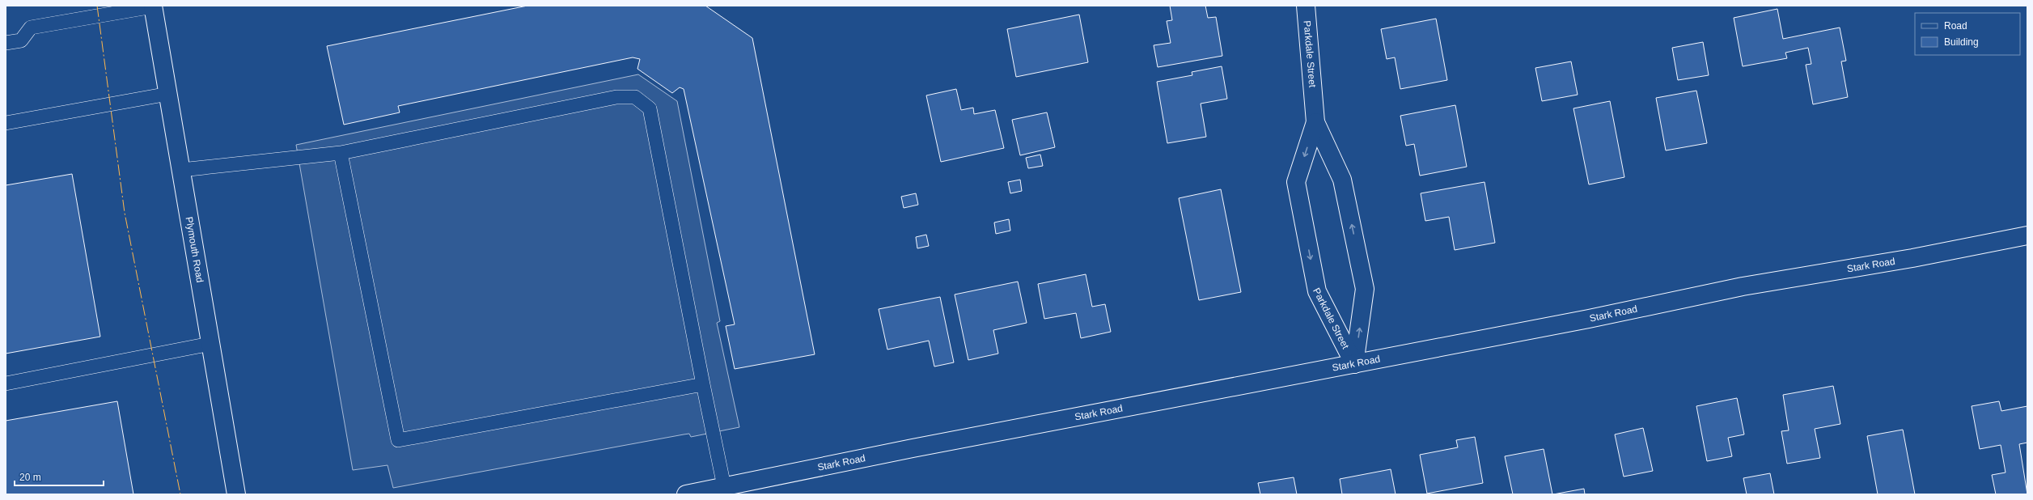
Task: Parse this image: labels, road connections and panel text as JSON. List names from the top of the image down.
{
  "streets": {
    "street": ["Parkdale Street", "Plymouth Road", "Stark Road"]
  },
  "crossings": [
    ["Parkdale Street", "Stark Road"]
  ],
  "legend": ["Road", "Building"],
  "scale_bar": "20 m"
}
